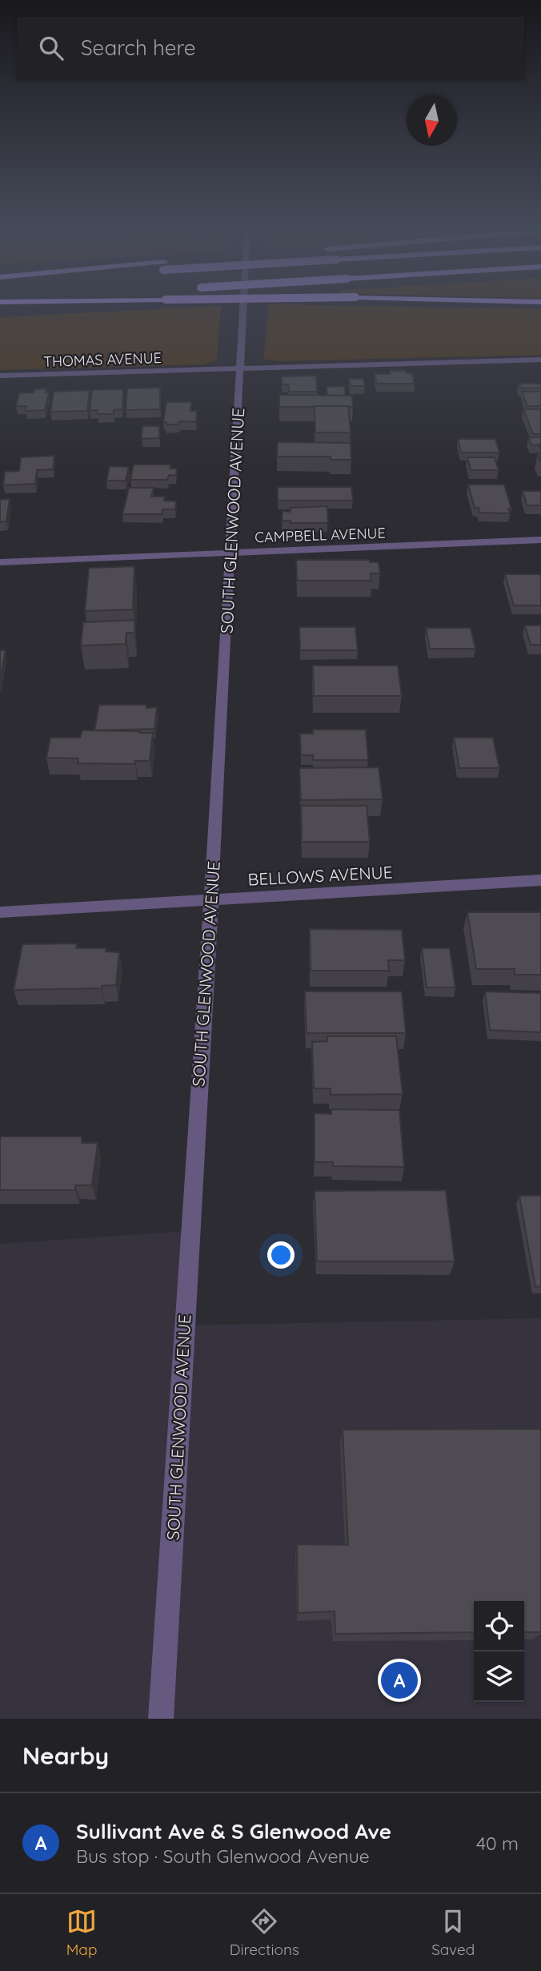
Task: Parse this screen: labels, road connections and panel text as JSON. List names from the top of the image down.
{
  "streets": {
    "street": [
      "THOMAS AVENUE",
      "SOUTH GLENWOOD AVENUE",
      "CAMPBELL AVENUE",
      "BELLOWS AVENUE"
    ]
  },
  "crossings": [
    ["THOMAS AVENUE", "SOUTH GLENWOOD AVENUE"],
    ["SOUTH GLENWOOD AVENUE", "CAMPBELL AVENUE"],
    ["SOUTH GLENWOOD AVENUE", "BELLOWS AVENUE"]
  ],
  "north": "bottom",
  "page": {
    "search": "Search here",
    "pins": "A",
    "heading": "Nearby",
    "list": [
      {
        "mark": "A",
        "name": "Sullivant Ave & S Glenwood Ave",
        "note": "Bus stop · South Glenwood Avenue",
        "value": "40 m"
      }
    ],
    "nav": ["Map", "Directions", "Saved"]
  }
}
